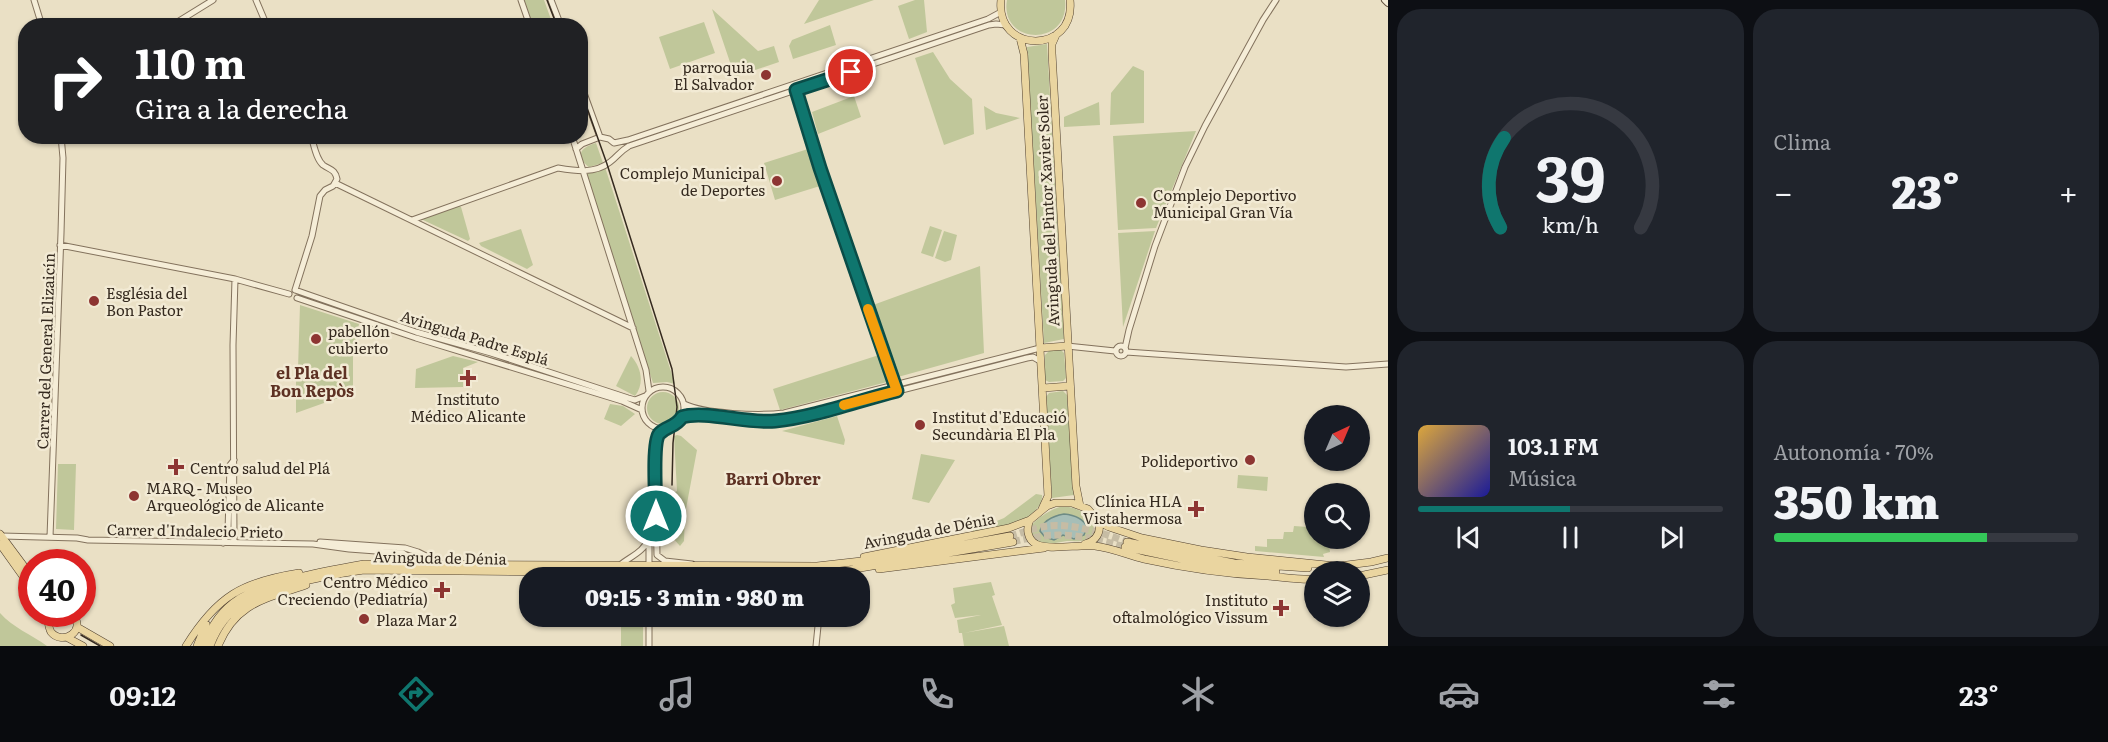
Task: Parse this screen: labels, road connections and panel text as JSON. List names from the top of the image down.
{
  "streets": {
    "main road": ["Avinguda del Pintor Xavier Soler", "Avinguda de Dénia"],
    "street": ["Avinguda Padre Esplá", "Carrer del General Elizaicín", "Carrer d'Indalecio Prieto"]
  },
  "crossings": [
    ["Avinguda del Pintor Xavier Soler", "Avinguda de Dénia"],
    ["Avinguda Padre Esplá", "Carrer del General Elizaicín"],
    ["Carrer del General Elizaicín", "Carrer d'Indalecio Prieto"],
    ["Carrer d'Indalecio Prieto", "Avinguda de Dénia"]
  ],
  "districts": ["el Pla del Bon Repòs", "Barri Obrer"],
  "places": {
    "other": [
      "parroquia El Salvador",
      "Complejo Municipal de Deportes",
      "Complejo Deportivo Municipal Gran Vía",
      "Església del Bon Pastor",
      "pabellón cubierto",
      "Institut d'Educació Secundària El Pla",
      "Polideportivo",
      "MARQ - Museo Arqueológico de Alicante",
      "Plaza Mar 2"
    ],
    "health": [
      "Instituto Médico Alicante",
      "Centro salud del Plá",
      "Clínica HLA Vistahermosa",
      "Centro Médico Creciendo (Pediatría)",
      "Instituto oftalmológico Vissum"
    ]
  },
  "north": "top right",
  "page": {
    "tile": [
      "Clima",
      ["Autonomía · 70%", "350 km"]
    ],
    "turn": ["110 m", "Gira a la derecha"],
    "heat": ["−", "23°", "+"],
    "song": ["103.1 FM", "Música"],
    "limit": "40",
    "trip": "09:15 · 3 min · 980 m",
    "tabs": ["09:12", "23°"],
    "gauge": ["39", "km/h"]
  }
}
